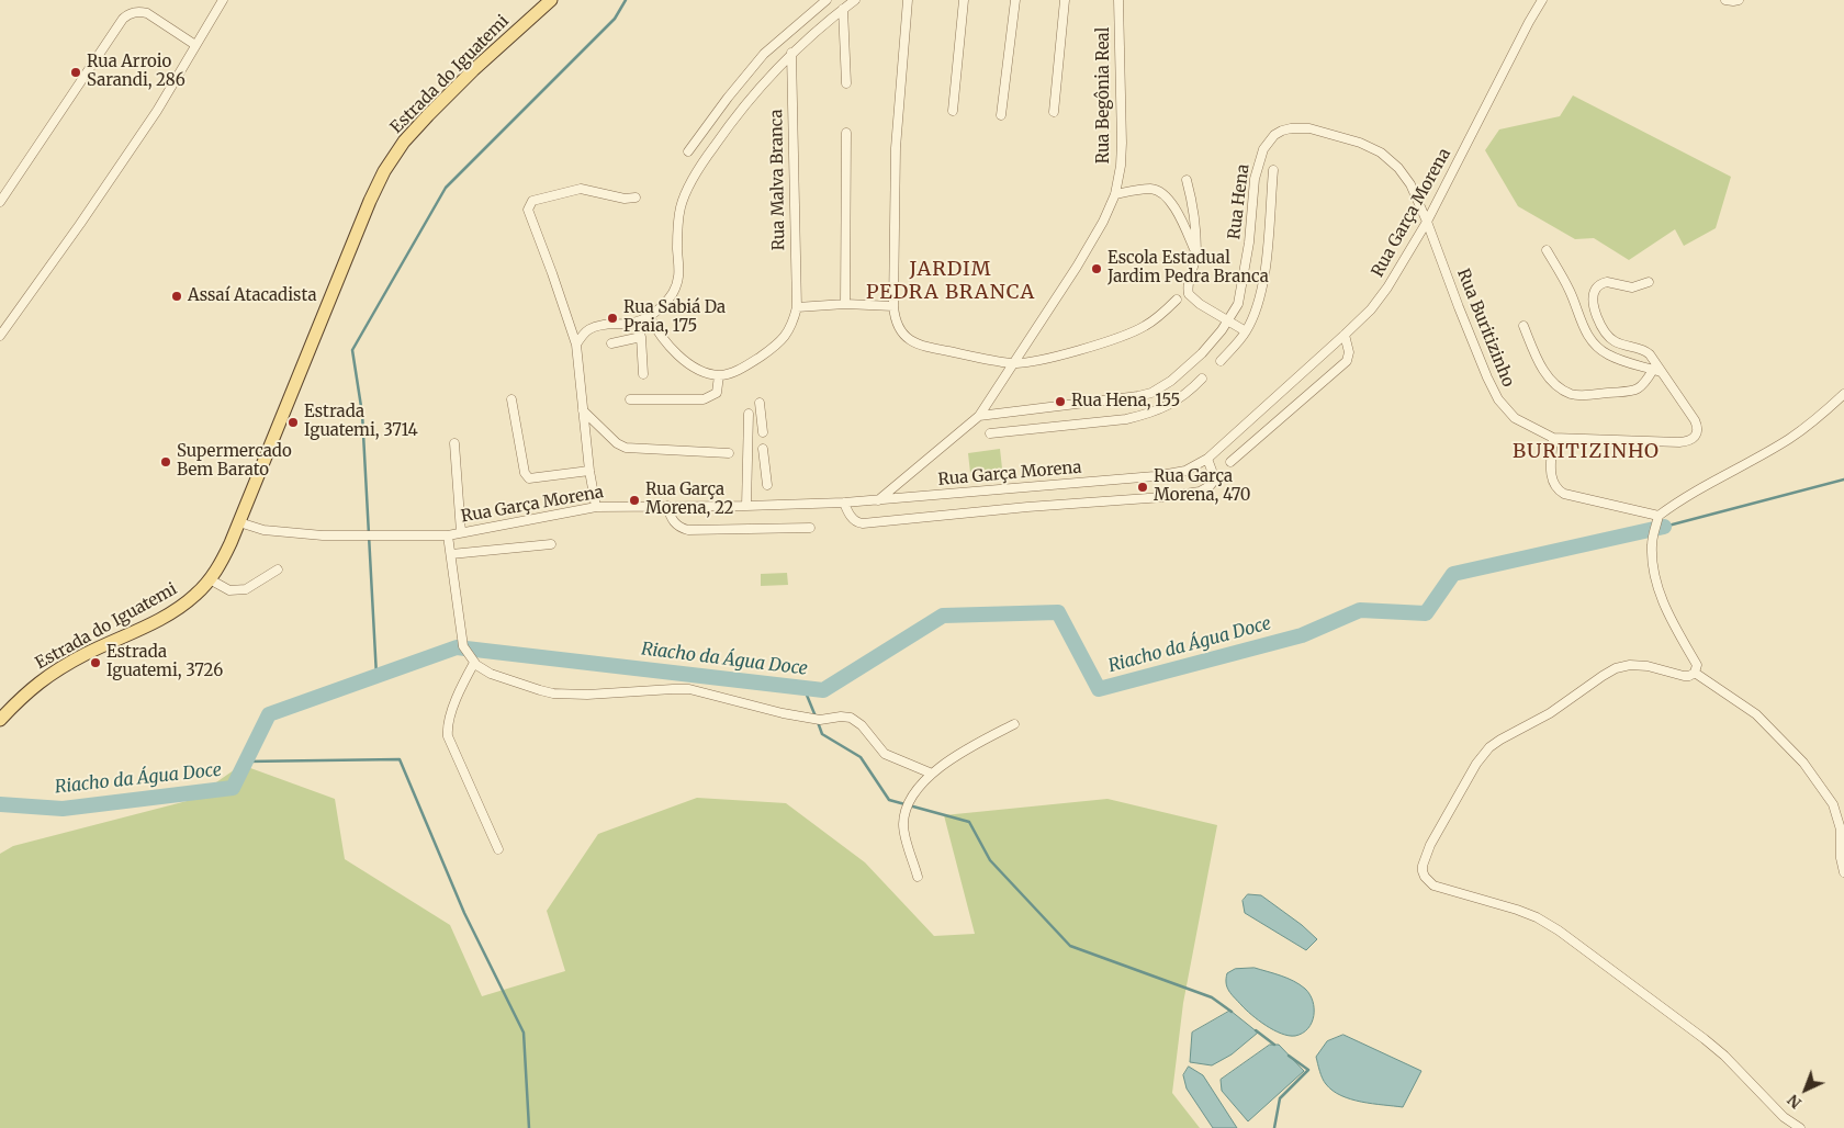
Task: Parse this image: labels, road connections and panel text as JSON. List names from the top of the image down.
{
  "streets": {
    "main road": ["Estrada do Iguatemi"],
    "street": [
      "Rua Begônia Real",
      "Rua Malva Branca",
      "Rua Hena",
      "Rua Garça Morena",
      "Rua Buritizinho"
    ]
  },
  "crossings": [
    ["Estrada do Iguatemi", "Rua Garça Morena"],
    ["Rua Begônia Real", "Rua Hena"],
    ["Rua Begônia Real", "Rua Garça Morena"],
    ["Rua Hena", "Rua Garça Morena"],
    ["Rua Hena", "Rua Buritizinho"],
    ["Rua Garça Morena", "Rua Buritizinho"]
  ],
  "districts": ["JARDIM PEDRA BRANCA", "BURITIZINHO"],
  "water": ["Riacho da Água Doce"],
  "places": [
    "Rua Arroio Sarandi, 286",
    "Escola Estadual Jardim Pedra Branca",
    "Assaí Atacadista",
    "Rua Sabiá Da Praia, 175",
    "Rua Hena, 155",
    "Estrada Iguatemi, 3714",
    "Supermercado Bem Barato",
    "Rua Garça Morena, 470",
    "Rua Garça Morena, 22",
    "Estrada Iguatemi, 3726"
  ],
  "north": "bottom left"
}
